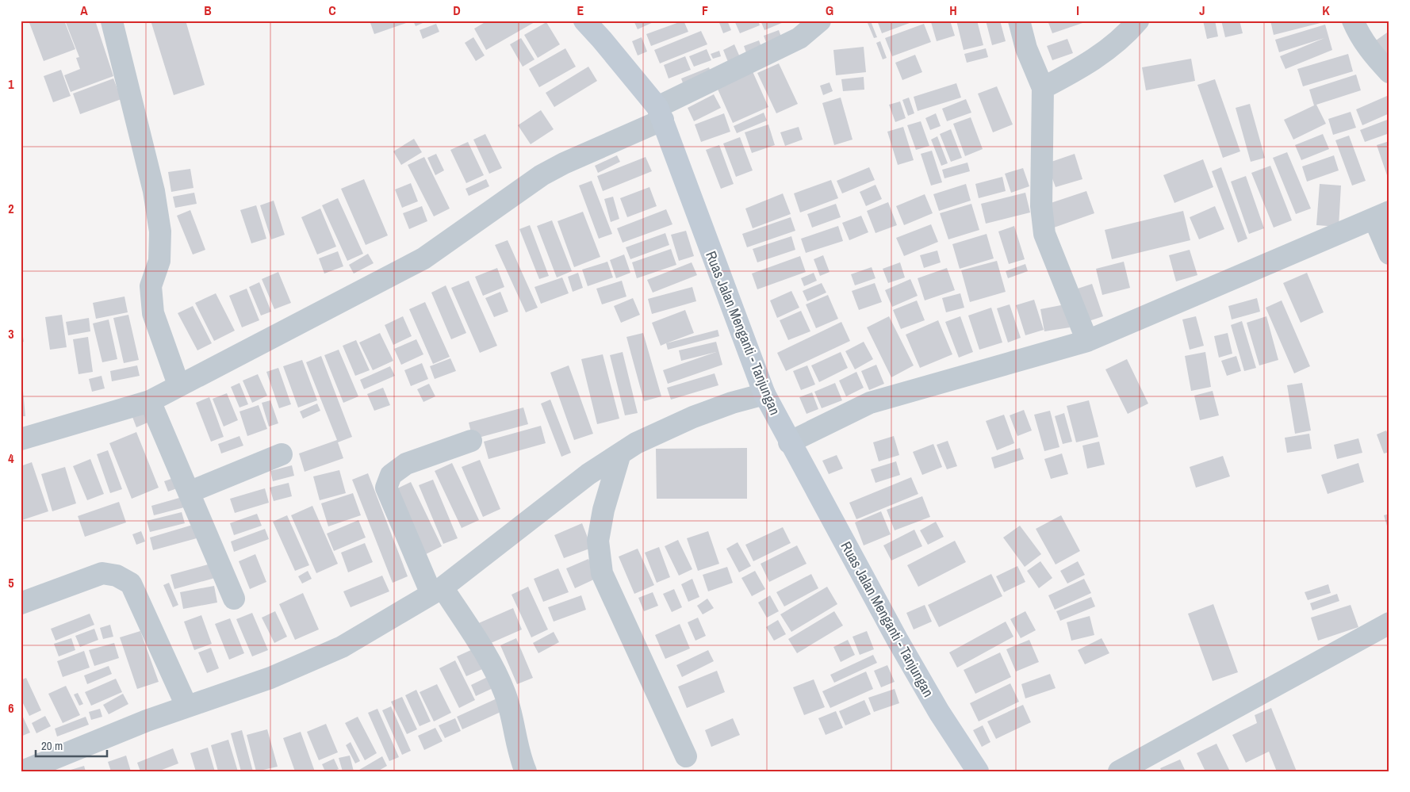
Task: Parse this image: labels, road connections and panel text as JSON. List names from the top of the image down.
{
  "streets": {
    "main road": ["Ruas Jalan Menganti - Tanjungan"]
  },
  "scale_bar": "20 m",
  "grid": {
    "columns": [
      "A",
      "B",
      "C",
      "D",
      "E",
      "F",
      "G",
      "H",
      "I",
      "J",
      "K"
    ],
    "rows": [
      "1",
      "2",
      "3",
      "4",
      "5",
      "6"
    ]
  }
}
